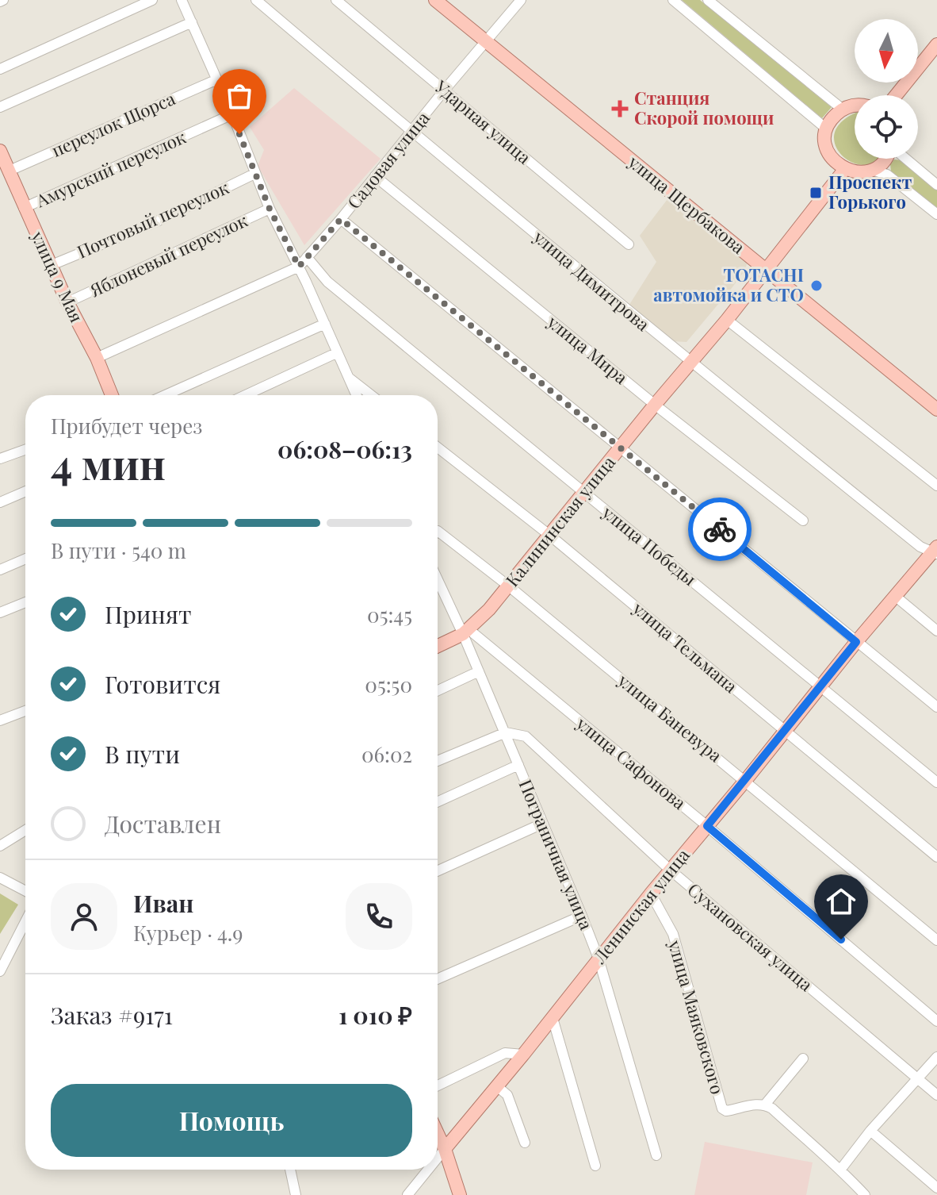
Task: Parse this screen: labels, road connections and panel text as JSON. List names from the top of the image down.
{
  "streets": {
    "main road": [
      "улица Щербакова",
      "улица 9 Мая",
      "Калининская улица",
      "Ленинская улица"
    ],
    "street": [
      "Ударная улица",
      "переулок Щорса",
      "Садовая улица",
      "Амурский переулок",
      "Почтовый переулок",
      "Яблоневый переулок",
      "улица Димитрова",
      "улица Мира",
      "улица Победы",
      "улица Тельмана",
      "улица Баневура",
      "улица Сафонова",
      "Пограничная улица",
      "Сухановская улица",
      "улица Маяковского"
    ]
  },
  "crossings": [
    ["Ударная улица", "Садовая улица"],
    ["переулок Щорса", "улица 9 Мая"],
    ["Садовая улица", "улица Щербакова"],
    ["Садовая улица", "улица 9 Мая"],
    ["Садовая улица", "улица Димитрова"],
    ["Садовая улица", "улица Мира"],
    ["Садовая улица", "улица Победы"],
    ["Амурский переулок", "улица 9 Мая"],
    ["улица Щербакова", "Калининская улица"],
    ["Почтовый переулок", "улица 9 Мая"],
    ["Яблоневый переулок", "улица 9 Мая"],
    ["улица Димитрова", "Калининская улица"],
    ["улица Димитрова", "Ленинская улица"],
    ["улица Мира", "Калининская улица"],
    ["Калининская улица", "улица Победы"],
    ["Калининская улица", "улица Тельмана"],
    ["Калининская улица", "улица Баневура"],
    ["Калининская улица", "улица Сафонова"],
    ["Калининская улица", "Пограничная улица"],
    ["улица Победы", "Ленинская улица"],
    ["улица Тельмана", "Ленинская улица"],
    ["улица Баневура", "Ленинская улица"],
    ["улица Сафонова", "Пограничная улица"],
    ["улица Сафонова", "Ленинская улица"],
    ["Пограничная улица", "Ленинская улица"],
    ["Пограничная улица", "Сухановская улица"],
    ["Ленинская улица", "Сухановская улица"],
    ["Ленинская улица", "улица Маяковского"]
  ],
  "places": {
    "health": ["Станция Скорой помощи"],
    "transit": ["Проспект Горького"],
    "other": ["TOTACHI автомойка и СТО"]
  },
  "north": "bottom",
  "page": {
    "heading": ["4 мин", "Прибудет через", "06:08–06:13"],
    "panel": [
      "Иван",
      "Курьер · 4.9",
      "Заказ #9171",
      "1 010 ₽"
    ],
    "bar": "В пути · 540 m",
    "list": [
      ["Принят", "05:45"],
      ["Готовится", "05:50"],
      ["В пути", "06:02"],
      "Доставлен"
    ],
    "buttons": "Помощь"
  }
}
